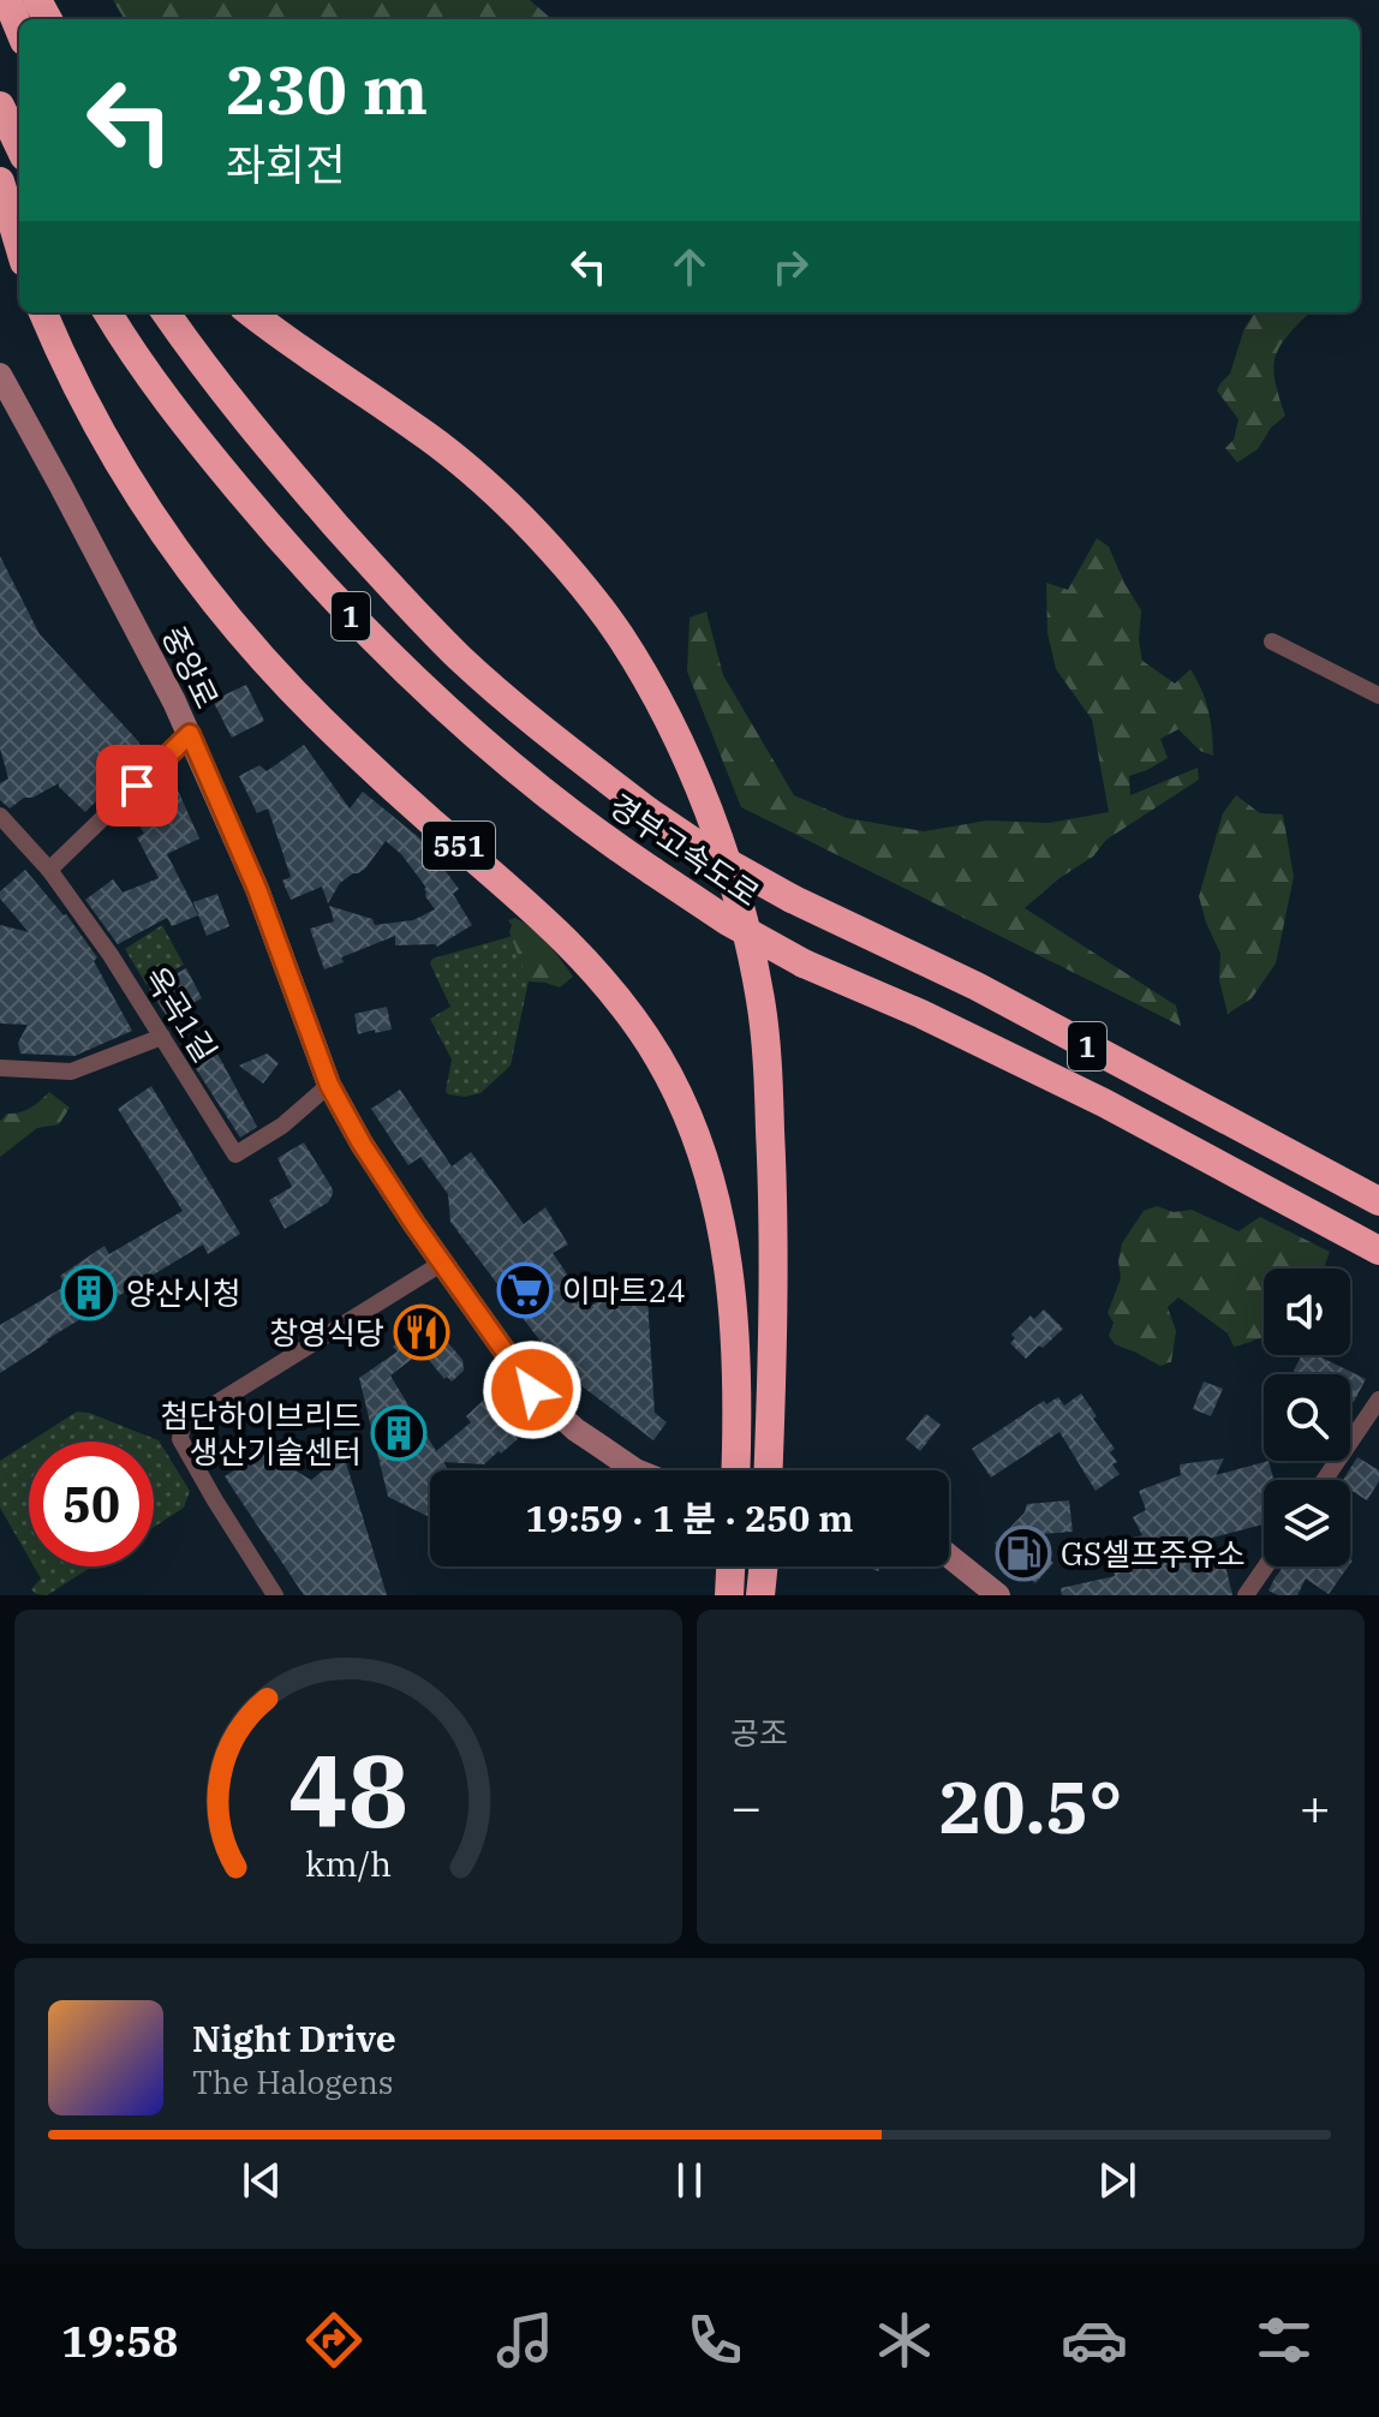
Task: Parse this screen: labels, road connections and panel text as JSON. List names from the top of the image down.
{
  "streets": {
    "highway": ["1", "551", "경부고속도로"],
    "main road": ["중앙로"],
    "street": ["옥곡1길"]
  },
  "crossings": [
    ["중앙로", "옥곡1길"]
  ],
  "places": {
    "supermarket": ["이마트24"],
    "building": ["양산시청", "첨단하이브리드 생산기술센터"],
    "restaurant": ["창영식당"],
    "fuel station": ["GS셀프주유소"]
  },
  "page": {
    "turn": ["230 m", "좌회전"],
    "limit": "50",
    "trip": "19:59 · 1 분 · 250 m",
    "tile": "공조",
    "heat": ["−", "20.5°", "+"],
    "song": ["Night Drive", "The Halogens"],
    "tabs": "19:58",
    "gauge": ["48", "km/h"]
  }
}
